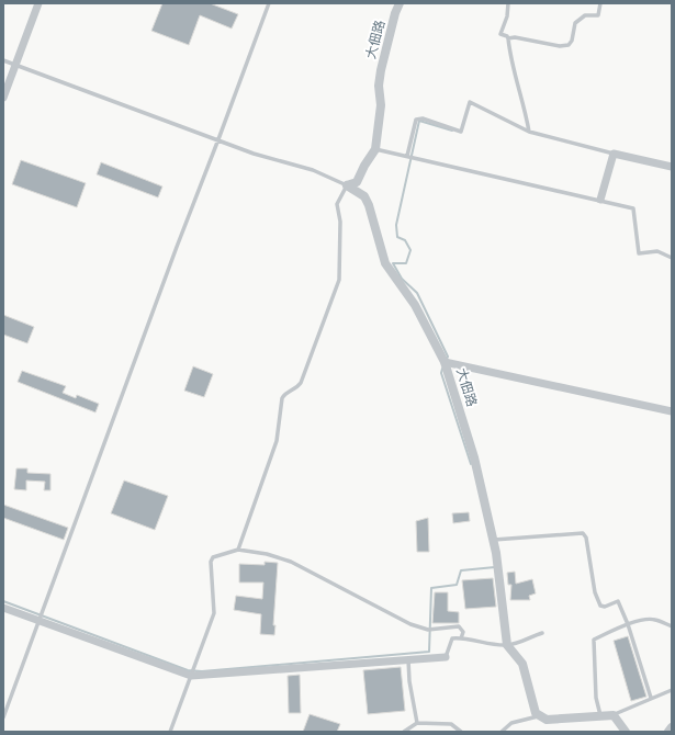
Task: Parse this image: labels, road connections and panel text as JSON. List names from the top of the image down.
{
  "streets": {
    "street": ["大佃路"]
  }
}
